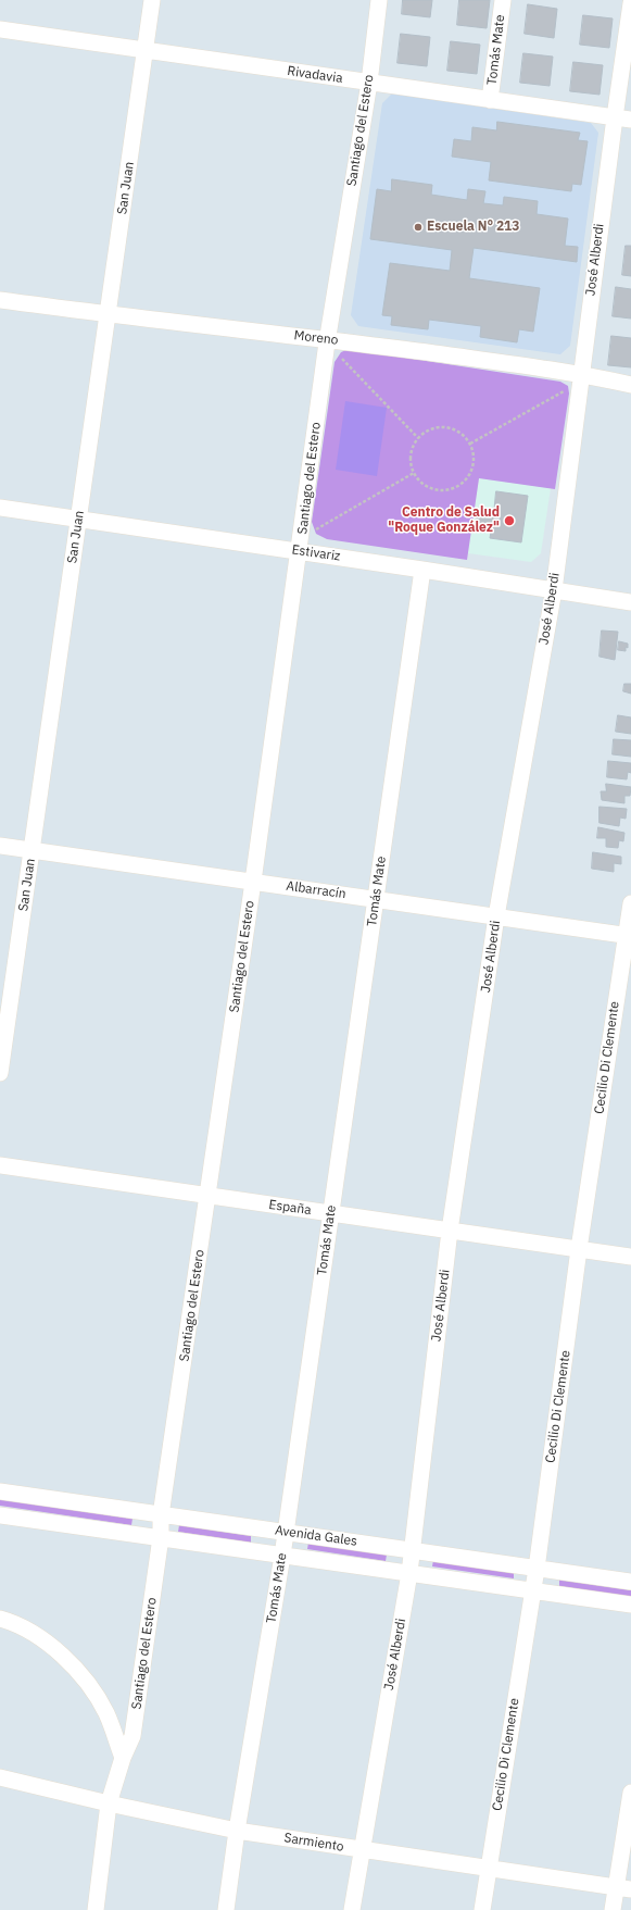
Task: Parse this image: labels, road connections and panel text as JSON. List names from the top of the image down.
{
  "streets": {
    "street": [
      "Tomás Mate",
      "Rivadavia",
      "Santiago del Estero",
      "San Juan",
      "José Alberdi",
      "Moreno",
      "Estivariz",
      "Albarracín",
      "Cecilio Di Clemente",
      "España",
      "Avenida Gales",
      "Sarmiento"
    ]
  },
  "crossings": [
    ["Tomás Mate", "Rivadavia"],
    ["Tomás Mate", "Estivariz"],
    ["Tomás Mate", "Albarracín"],
    ["Tomás Mate", "España"],
    ["Tomás Mate", "Avenida Gales"],
    ["Tomás Mate", "Sarmiento"],
    ["Rivadavia", "Santiago del Estero"],
    ["Rivadavia", "San Juan"],
    ["Rivadavia", "José Alberdi"],
    ["Santiago del Estero", "Moreno"],
    ["Santiago del Estero", "Estivariz"],
    ["Santiago del Estero", "Albarracín"],
    ["Santiago del Estero", "España"],
    ["Santiago del Estero", "Avenida Gales"],
    ["Santiago del Estero", "Sarmiento"],
    ["San Juan", "Moreno"],
    ["San Juan", "Estivariz"],
    ["San Juan", "Albarracín"],
    ["José Alberdi", "Moreno"],
    ["José Alberdi", "Estivariz"],
    ["José Alberdi", "Albarracín"],
    ["José Alberdi", "España"],
    ["José Alberdi", "Avenida Gales"],
    ["José Alberdi", "Sarmiento"],
    ["Albarracín", "Cecilio Di Clemente"],
    ["Cecilio Di Clemente", "España"],
    ["Cecilio Di Clemente", "Avenida Gales"],
    ["Cecilio Di Clemente", "Sarmiento"]
  ],
  "places": ["Escuela N° 213", "Centro de Salud \"Roque González\""]
}
